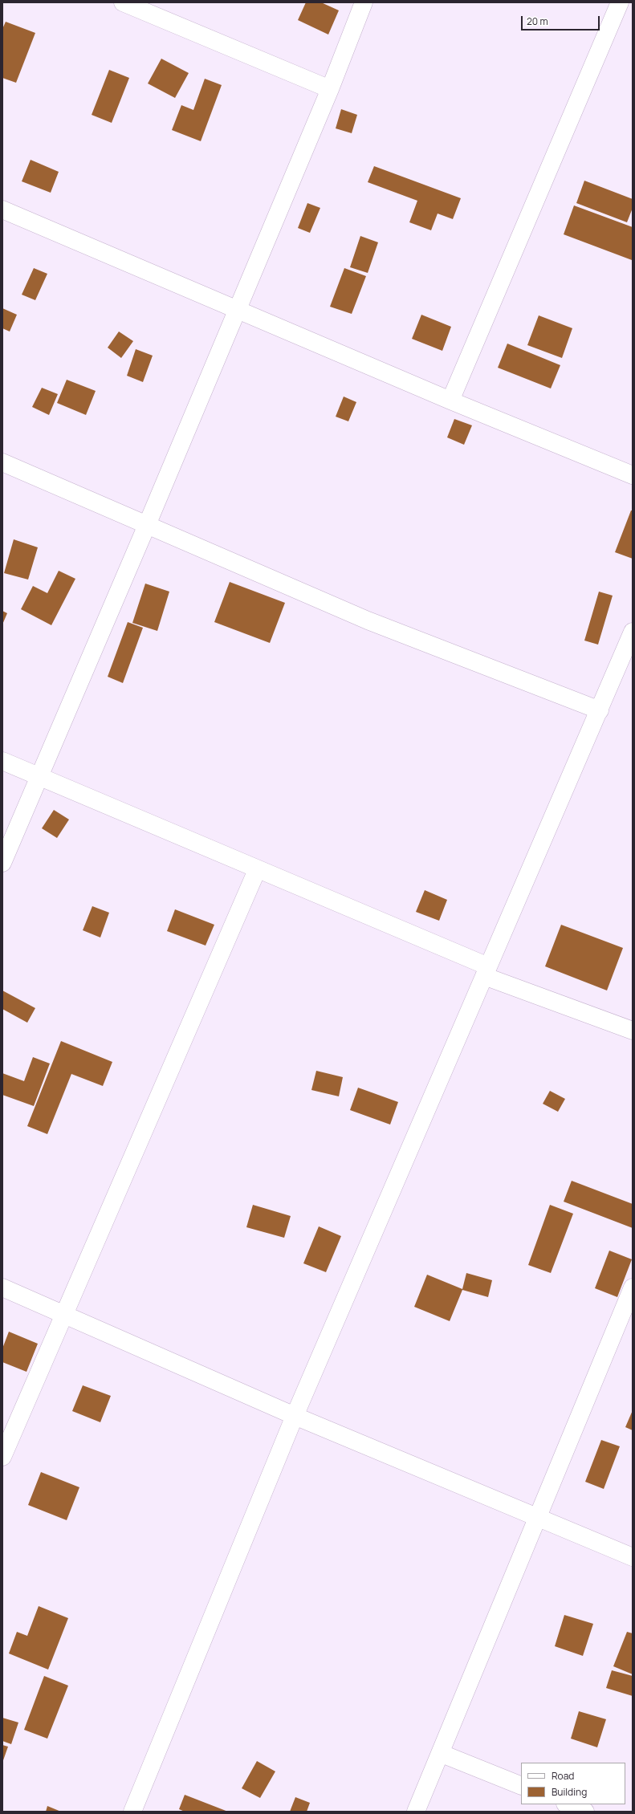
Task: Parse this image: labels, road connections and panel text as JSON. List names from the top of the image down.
{
  "legend": ["Road", "Building"],
  "scale_bar": "20 m"
}
